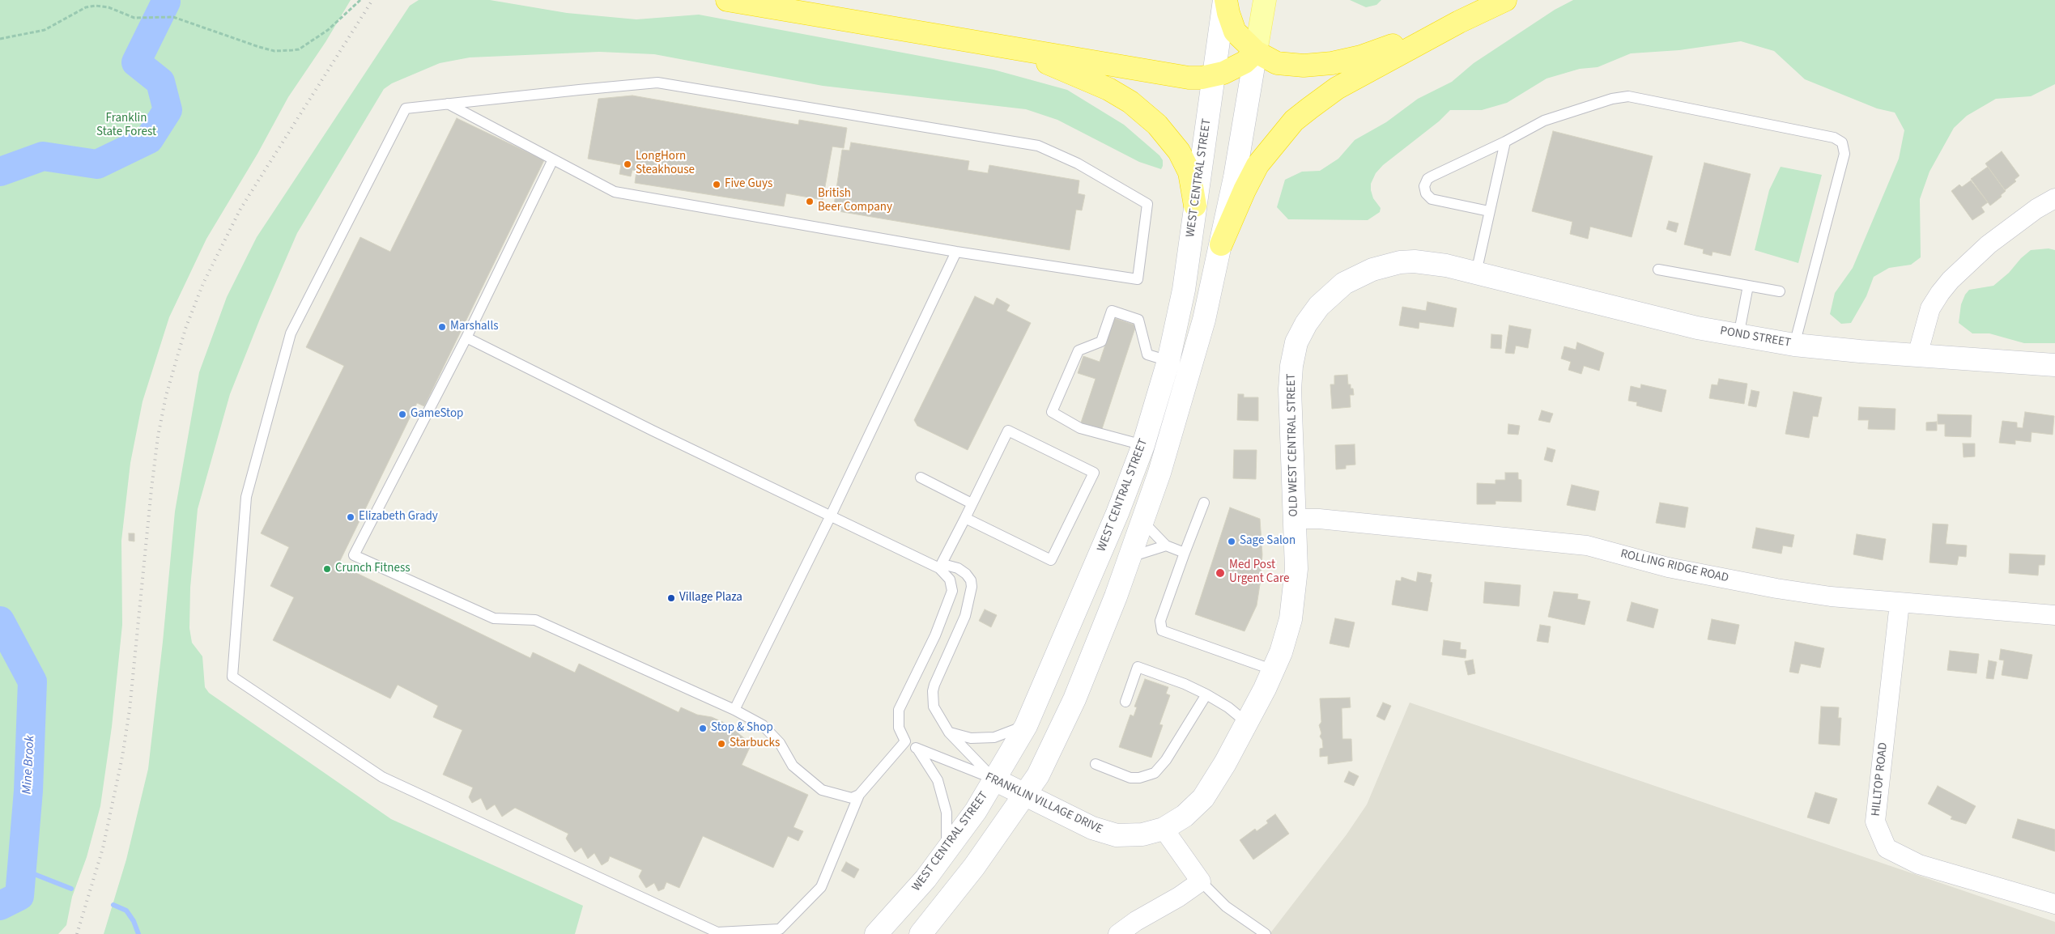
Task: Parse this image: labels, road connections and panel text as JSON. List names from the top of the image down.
{
  "streets": {
    "main road": [
      "WEST CENTRAL STREET",
      "POND STREET",
      "OLD WEST CENTRAL STREET",
      "FRANKLIN VILLAGE DRIVE"
    ],
    "street": ["ROLLING RIDGE ROAD", "HILLTOP ROAD"]
  },
  "crossings": [
    ["WEST CENTRAL STREET", "FRANKLIN VILLAGE DRIVE"],
    ["POND STREET", "OLD WEST CENTRAL STREET"],
    ["OLD WEST CENTRAL STREET", "ROLLING RIDGE ROAD"],
    ["OLD WEST CENTRAL STREET", "FRANKLIN VILLAGE DRIVE"],
    ["ROLLING RIDGE ROAD", "HILLTOP ROAD"]
  ],
  "water": ["Mine Brook"],
  "parks": ["Franklin State Forest"],
  "places": [
    "LongHorn Steakhouse",
    "Five Guys",
    "British Beer Company",
    "Marshalls",
    "GameStop",
    "Elizabeth Grady",
    "Sage Salon",
    "Crunch Fitness",
    "Med Post Urgent Care",
    "Village Plaza",
    "Stop & Shop",
    "Starbucks"
  ]
}
